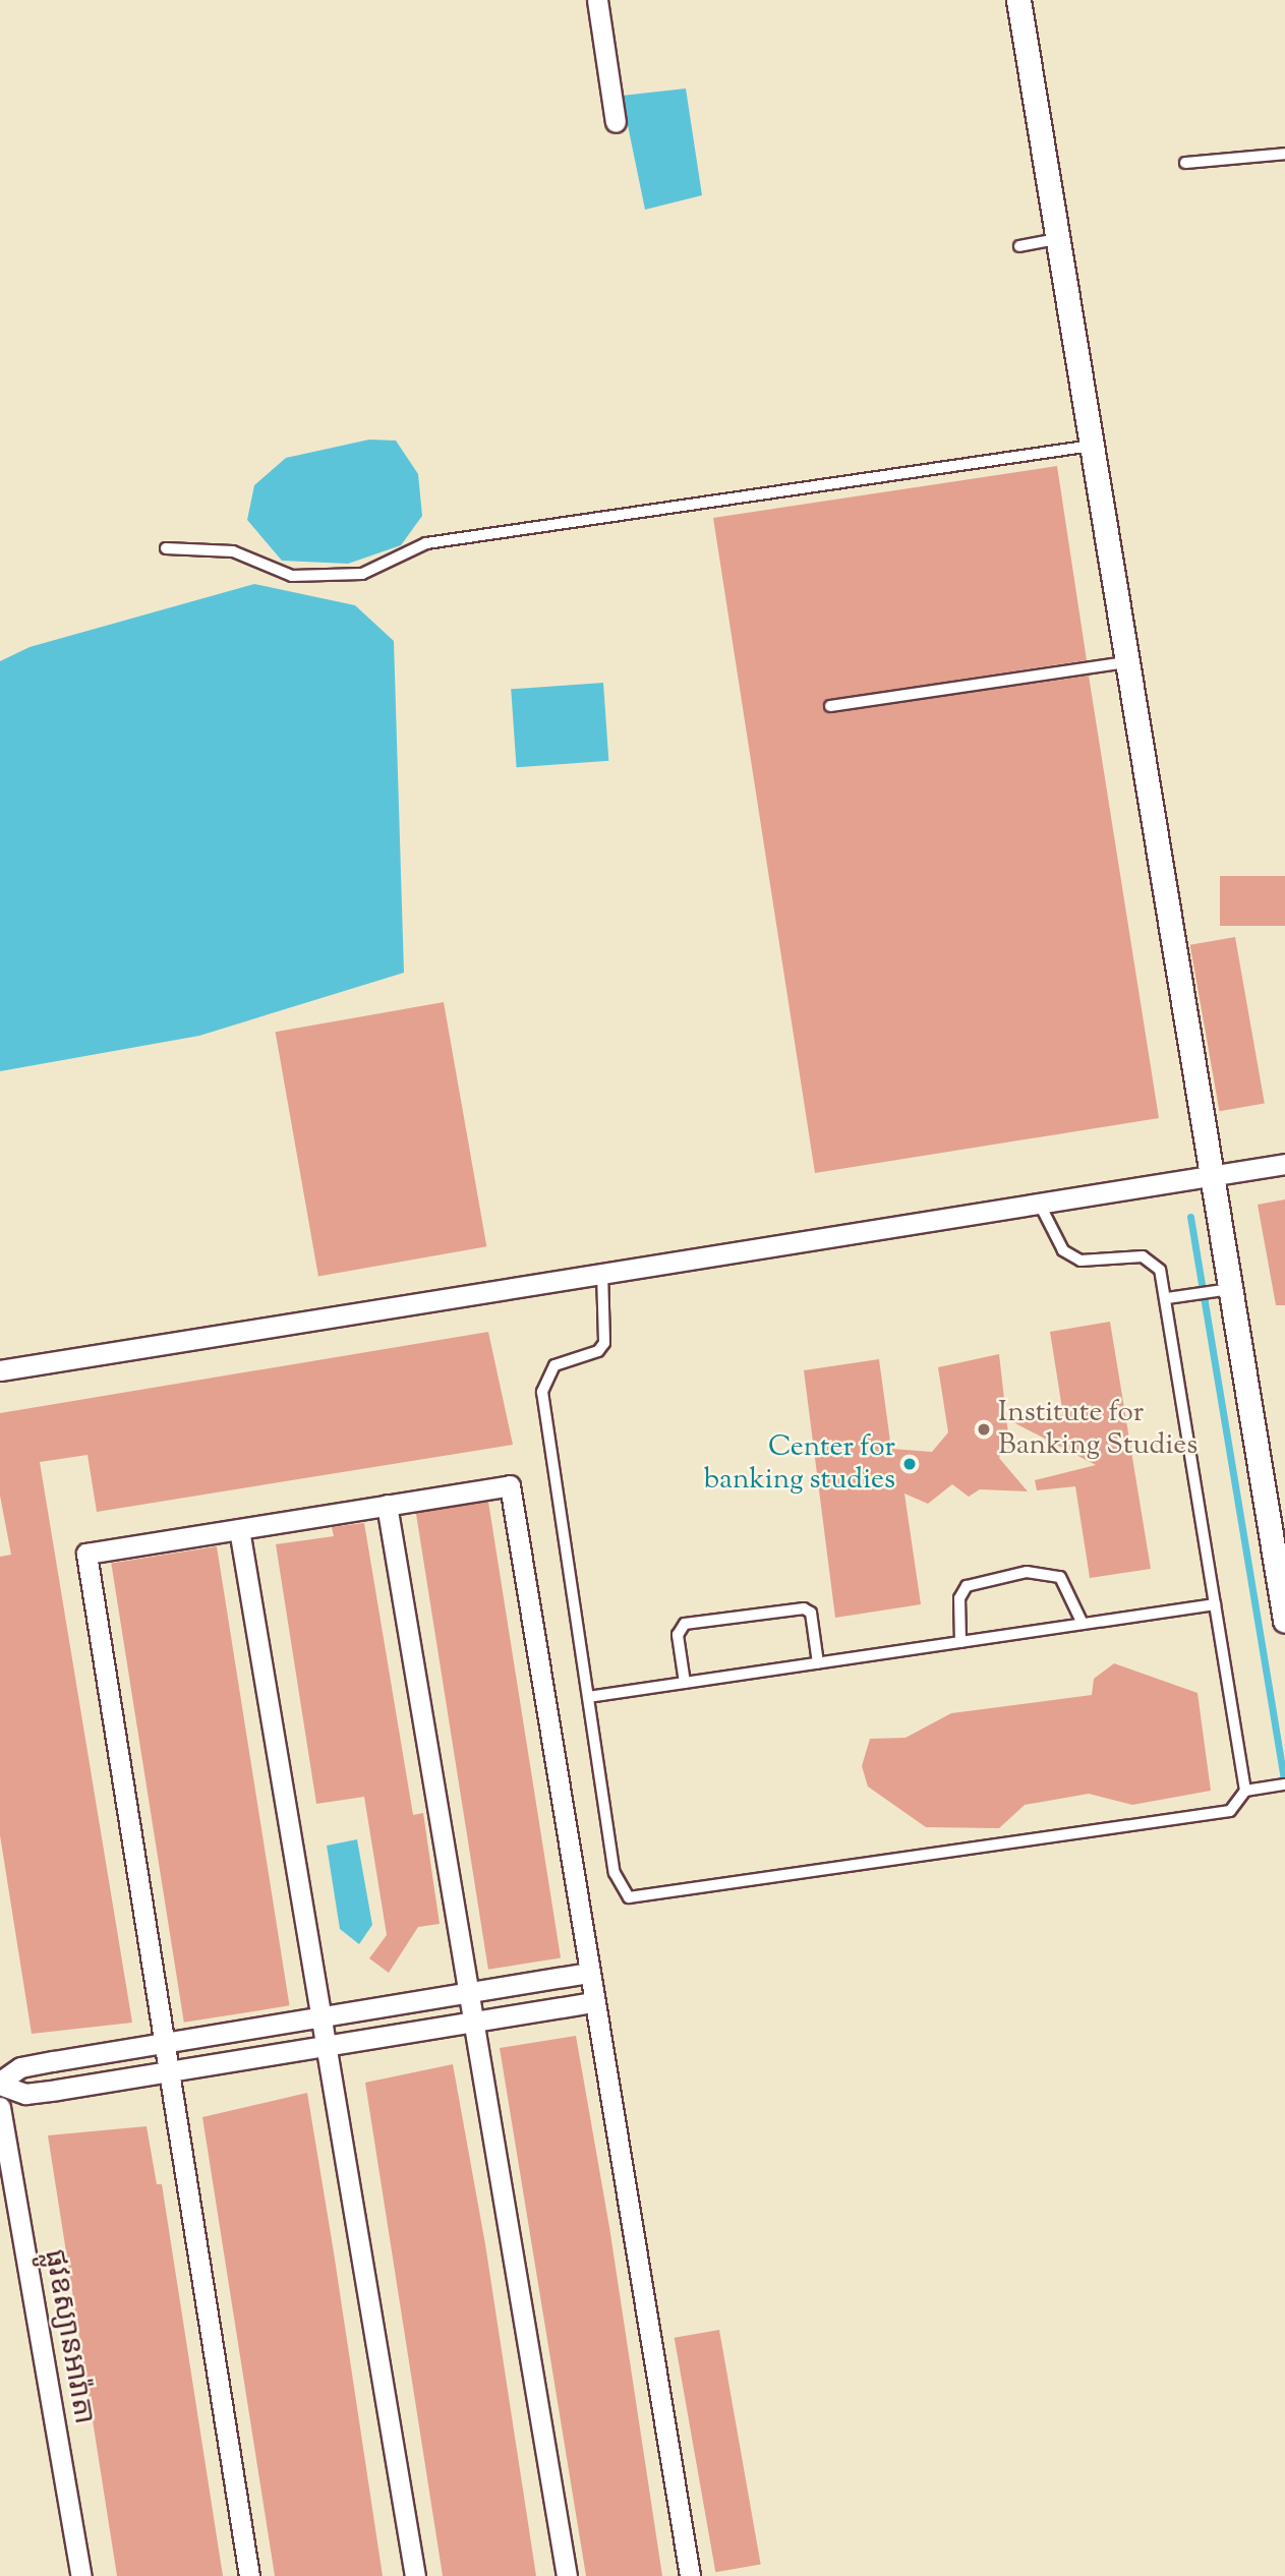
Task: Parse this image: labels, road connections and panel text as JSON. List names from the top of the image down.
{
  "streets": {
    "street": ["ផ្លូវឧស្យានអារ៉ាតា"]
  },
  "places": ["Institute for Banking Studies", "Center for banking studies"]
}
